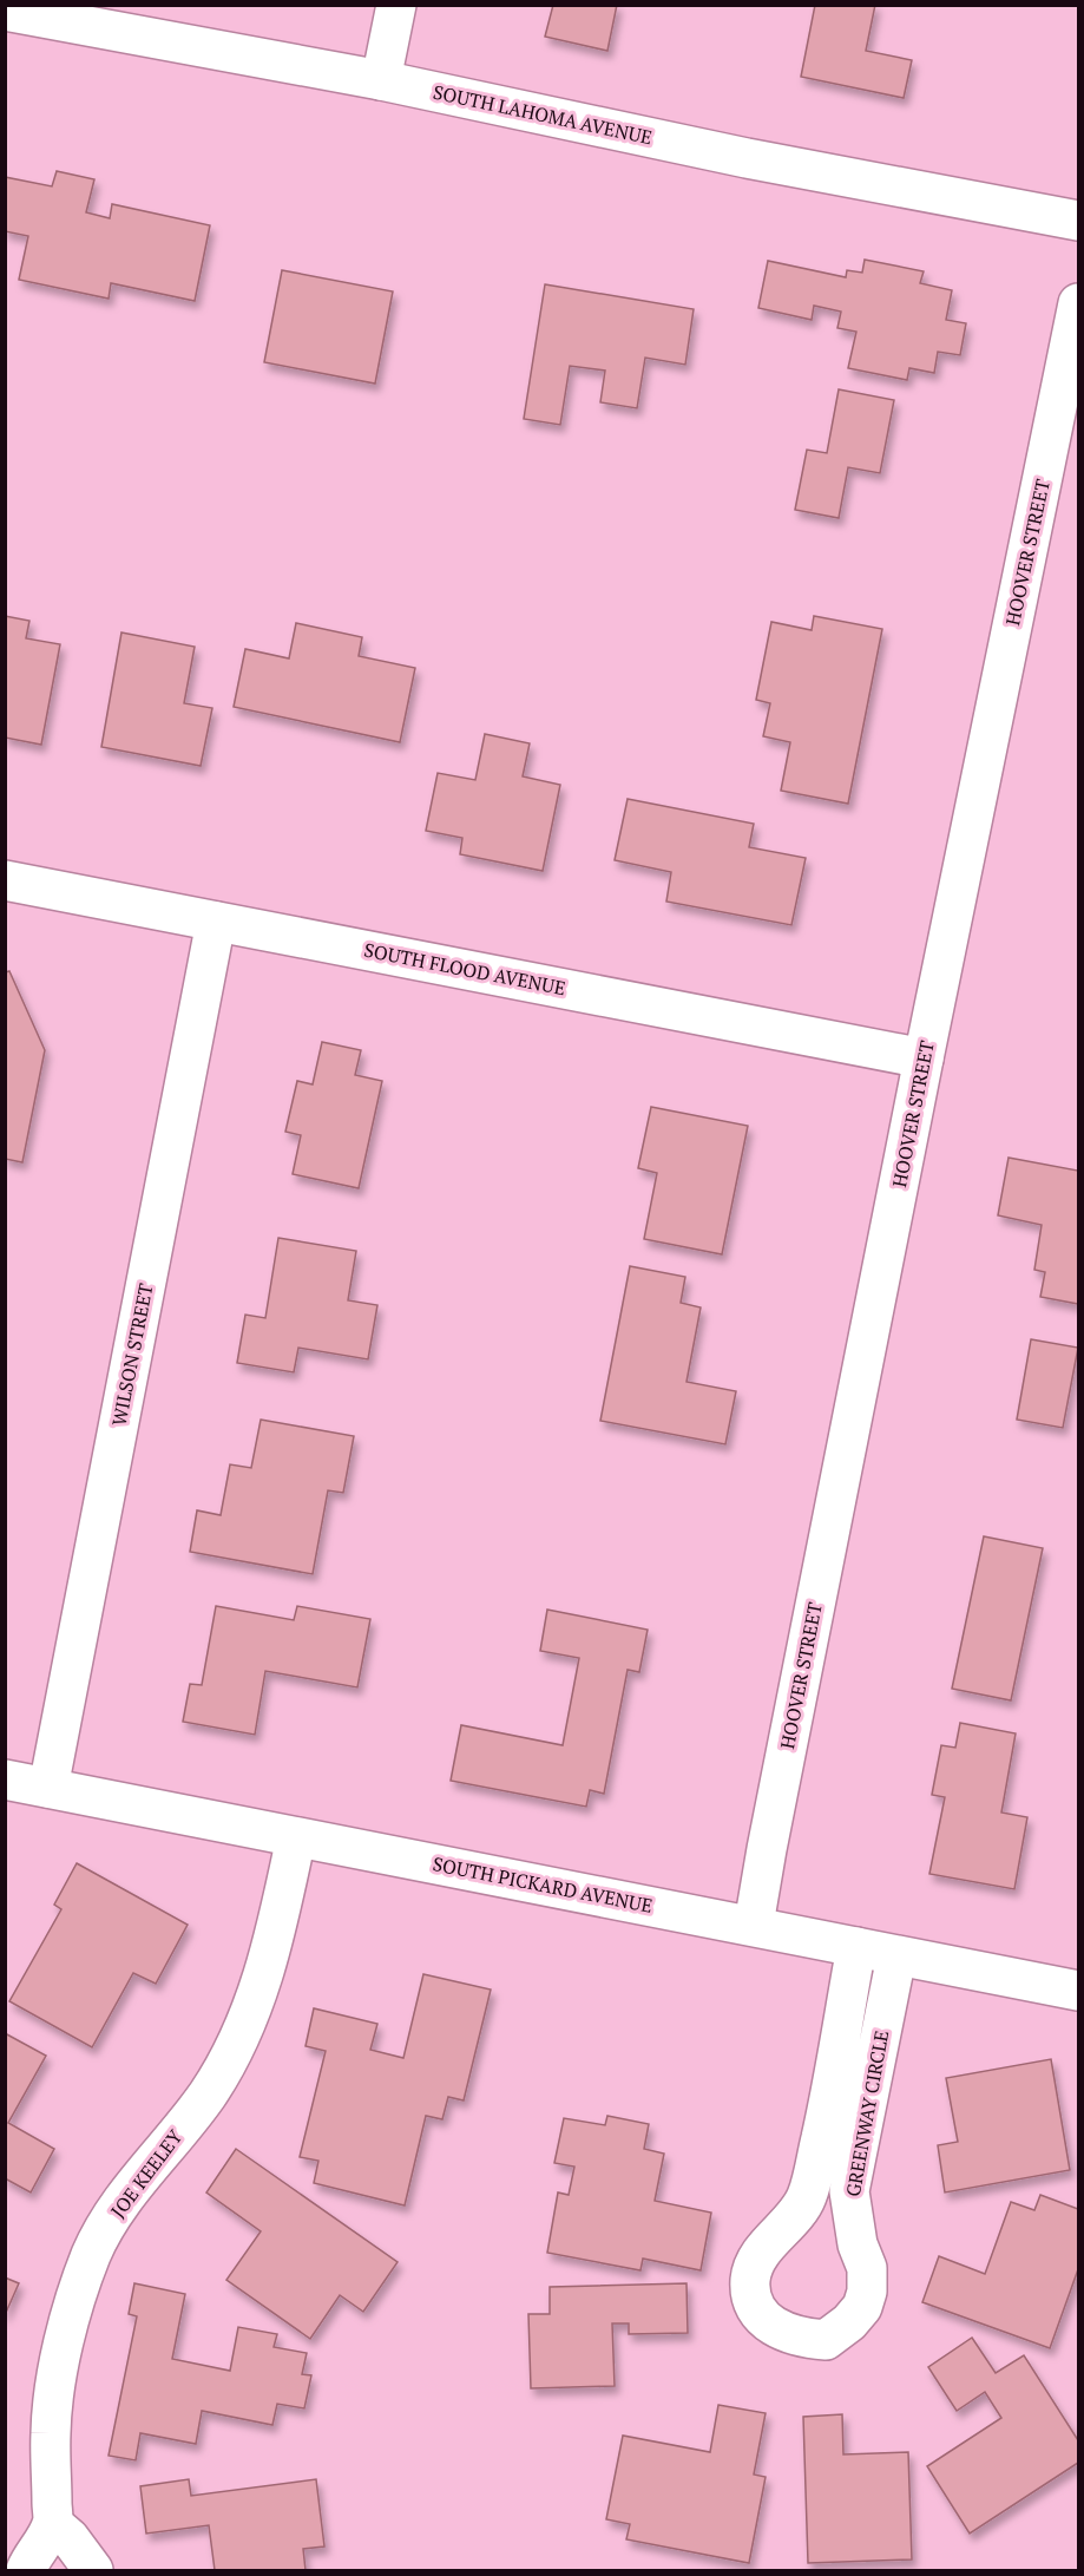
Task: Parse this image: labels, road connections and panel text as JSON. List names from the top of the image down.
{
  "streets": {
    "street": [
      "SOUTH LAHOMA AVENUE",
      "HOOVER STREET",
      "SOUTH FLOOD AVENUE",
      "WILSON STREET",
      "SOUTH PICKARD AVENUE",
      "GREENWAY CIRCLE",
      "JOE KEELEY"
    ]
  },
  "crossings": [
    ["HOOVER STREET", "SOUTH FLOOD AVENUE"],
    ["HOOVER STREET", "SOUTH PICKARD AVENUE"],
    ["SOUTH FLOOD AVENUE", "WILSON STREET"],
    ["WILSON STREET", "SOUTH PICKARD AVENUE"],
    ["SOUTH PICKARD AVENUE", "GREENWAY CIRCLE"],
    ["SOUTH PICKARD AVENUE", "JOE KEELEY"]
  ]
}
